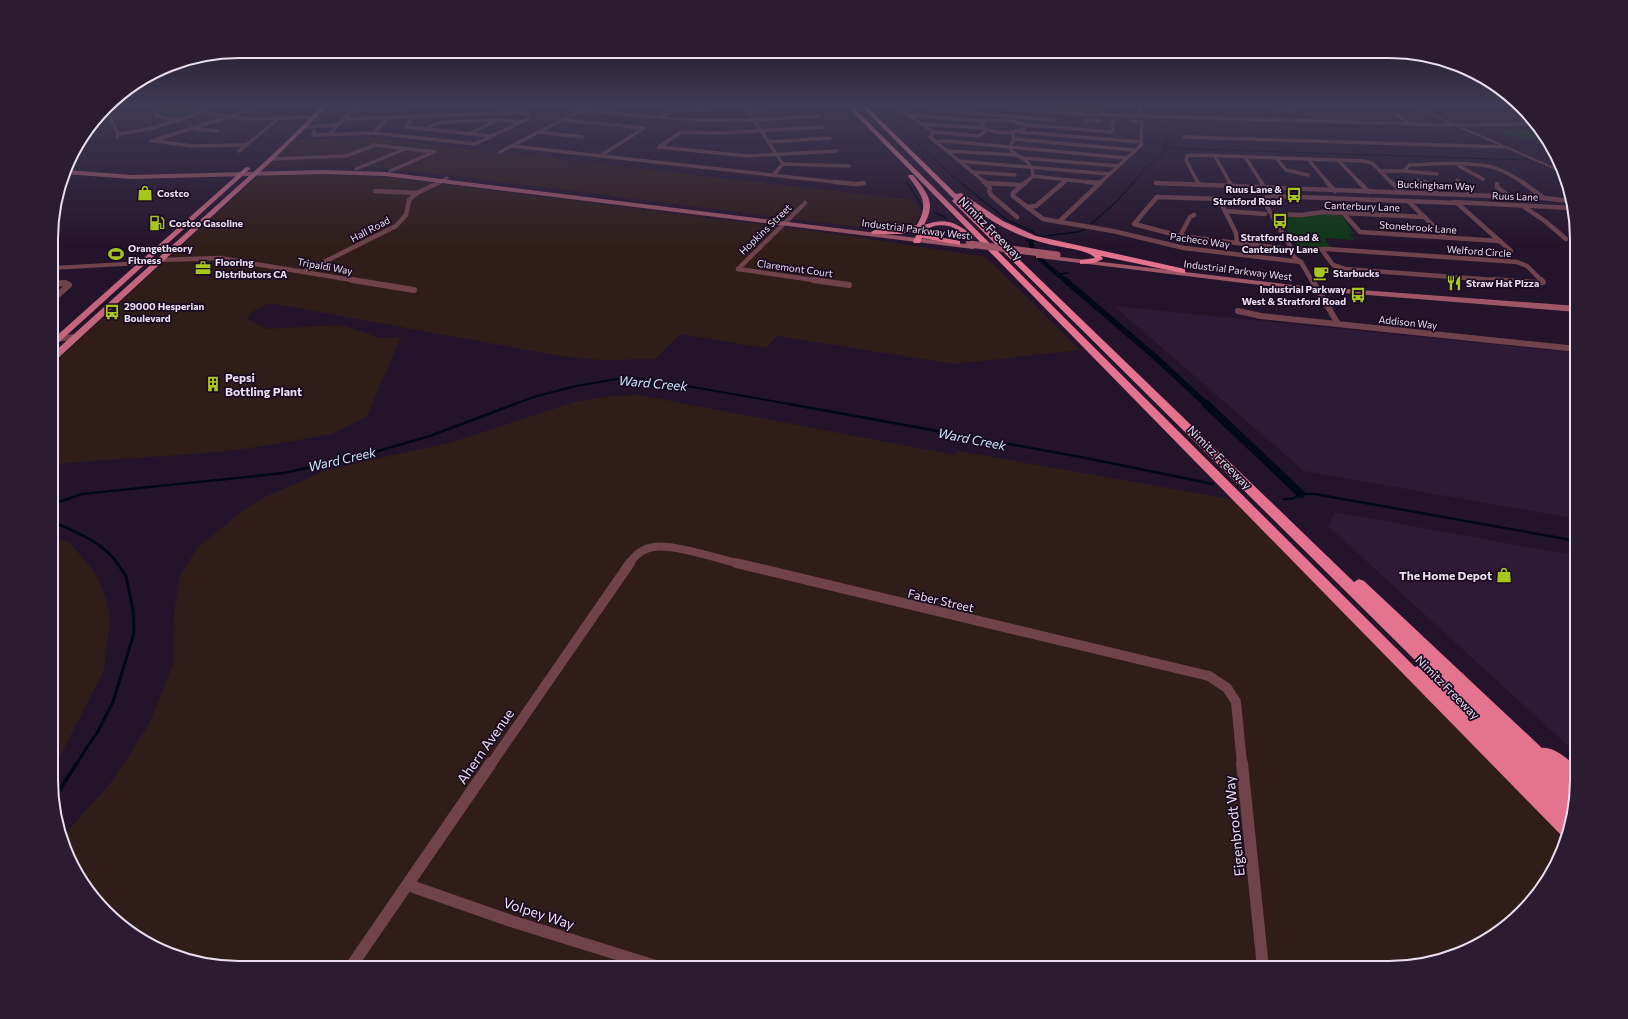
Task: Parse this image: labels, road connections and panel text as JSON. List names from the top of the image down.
{
  "streets": {
    "highway": ["Nimitz Freeway"],
    "main road": ["Industrial Parkway West"],
    "street": [
      "Buckingham Way",
      "Ruus Lane",
      "Canterbury Lane",
      "Stonebrook Lane",
      "Hall Road",
      "Hopkins Street",
      "Pacheco Way",
      "Welford Circle",
      "Tripaldi Way",
      "Claremont Court",
      "Addison Way",
      "Faber Street",
      "Ahern Avenue",
      "Eigenbrodt Way",
      "Volpey Way"
    ]
  },
  "crossings": [
    ["Ruus Lane", "Canterbury Lane"],
    ["Canterbury Lane", "Stonebrook Lane"],
    ["Canterbury Lane", "Welford Circle"],
    ["Hall Road", "Tripaldi Way"],
    ["Hopkins Street", "Industrial Parkway West"],
    ["Hopkins Street", "Claremont Court"],
    ["Faber Street", "Ahern Avenue"],
    ["Faber Street", "Eigenbrodt Way"],
    ["Ahern Avenue", "Volpey Way"]
  ],
  "water": ["Ward Creek"],
  "places": {
    "shop": ["Costco", "The Home Depot"],
    "bus stop": [
      "Ruus Lane & Stratford Road",
      "Stratford Road & Canterbury Lane",
      "Industrial Parkway West & Stratford Road",
      "29000 Hesperian Boulevard"
    ],
    "fuel station": ["Costco Gasoline"],
    "sports": ["Orangetheory Fitness"],
    "office": ["Flooring Distributors CA"],
    "cafe": ["Starbucks"],
    "restaurant": ["Straw Hat Pizza"],
    "building": ["Pepsi Bottling Plant"]
  }
}
